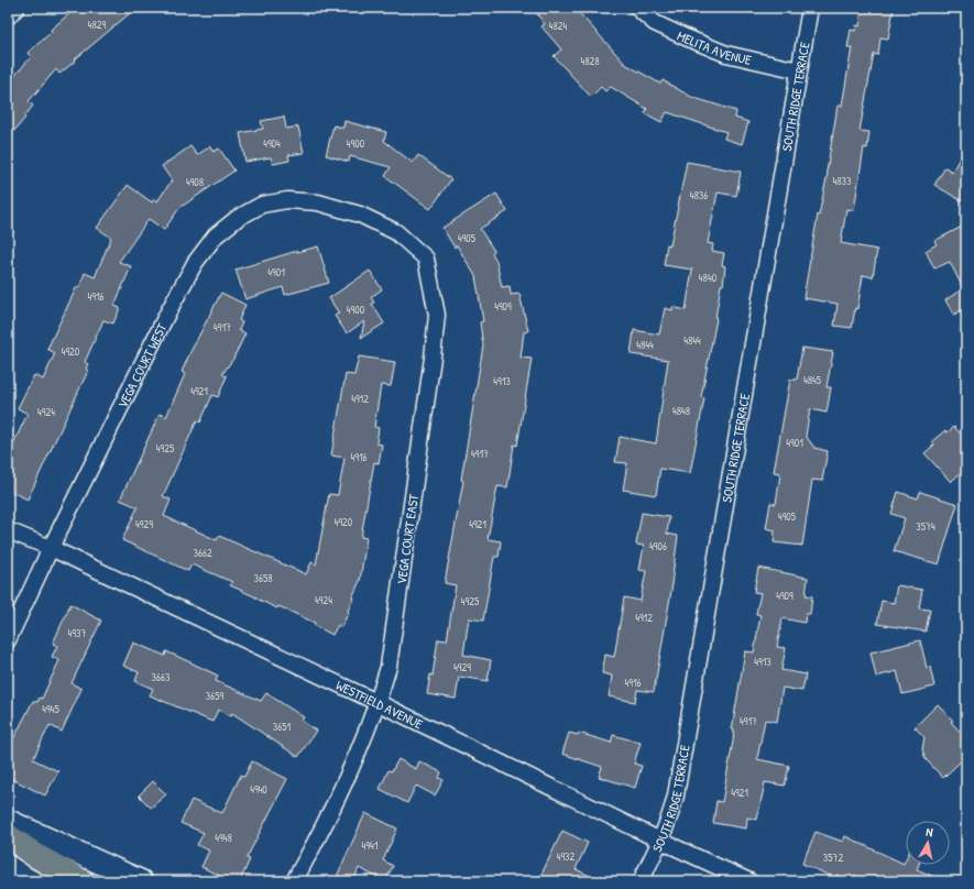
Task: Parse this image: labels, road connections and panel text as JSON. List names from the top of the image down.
{
  "streets": {
    "street": [
      "MELITA AVENUE",
      "SOUTH RIDGE TERRACE",
      "VEGA COURT WEST",
      "VEGA COURT EAST",
      "WESTFIELD AVENUE"
    ]
  },
  "crossings": [
    ["MELITA AVENUE", "SOUTH RIDGE TERRACE"],
    ["SOUTH RIDGE TERRACE", "WESTFIELD AVENUE"],
    ["VEGA COURT WEST", "VEGA COURT EAST"],
    ["VEGA COURT WEST", "WESTFIELD AVENUE"],
    ["VEGA COURT EAST", "WESTFIELD AVENUE"]
  ],
  "house_numbers": [
    "4829",
    "4824",
    "4828",
    "4904",
    "4900",
    "4833",
    "4908",
    "4836",
    "4905",
    "4901",
    "4840",
    "4916",
    "4909",
    "4900",
    "4917",
    "4844",
    "4844",
    "4920",
    "4845",
    "4913",
    "4921",
    "4912",
    "4848",
    "4924",
    "4901",
    "4925",
    "4917",
    "4916",
    "4905",
    "4920",
    "4929",
    "4921",
    "3574",
    "4906",
    "3662",
    "3658",
    "4909",
    "4924",
    "4925",
    "4912",
    "4937",
    "4913",
    "4929",
    "3663",
    "4916",
    "3659",
    "4945",
    "4917",
    "3651",
    "4940",
    "4921",
    "4948",
    "4941",
    "4932",
    "3572"
  ],
  "north": "top"
}
